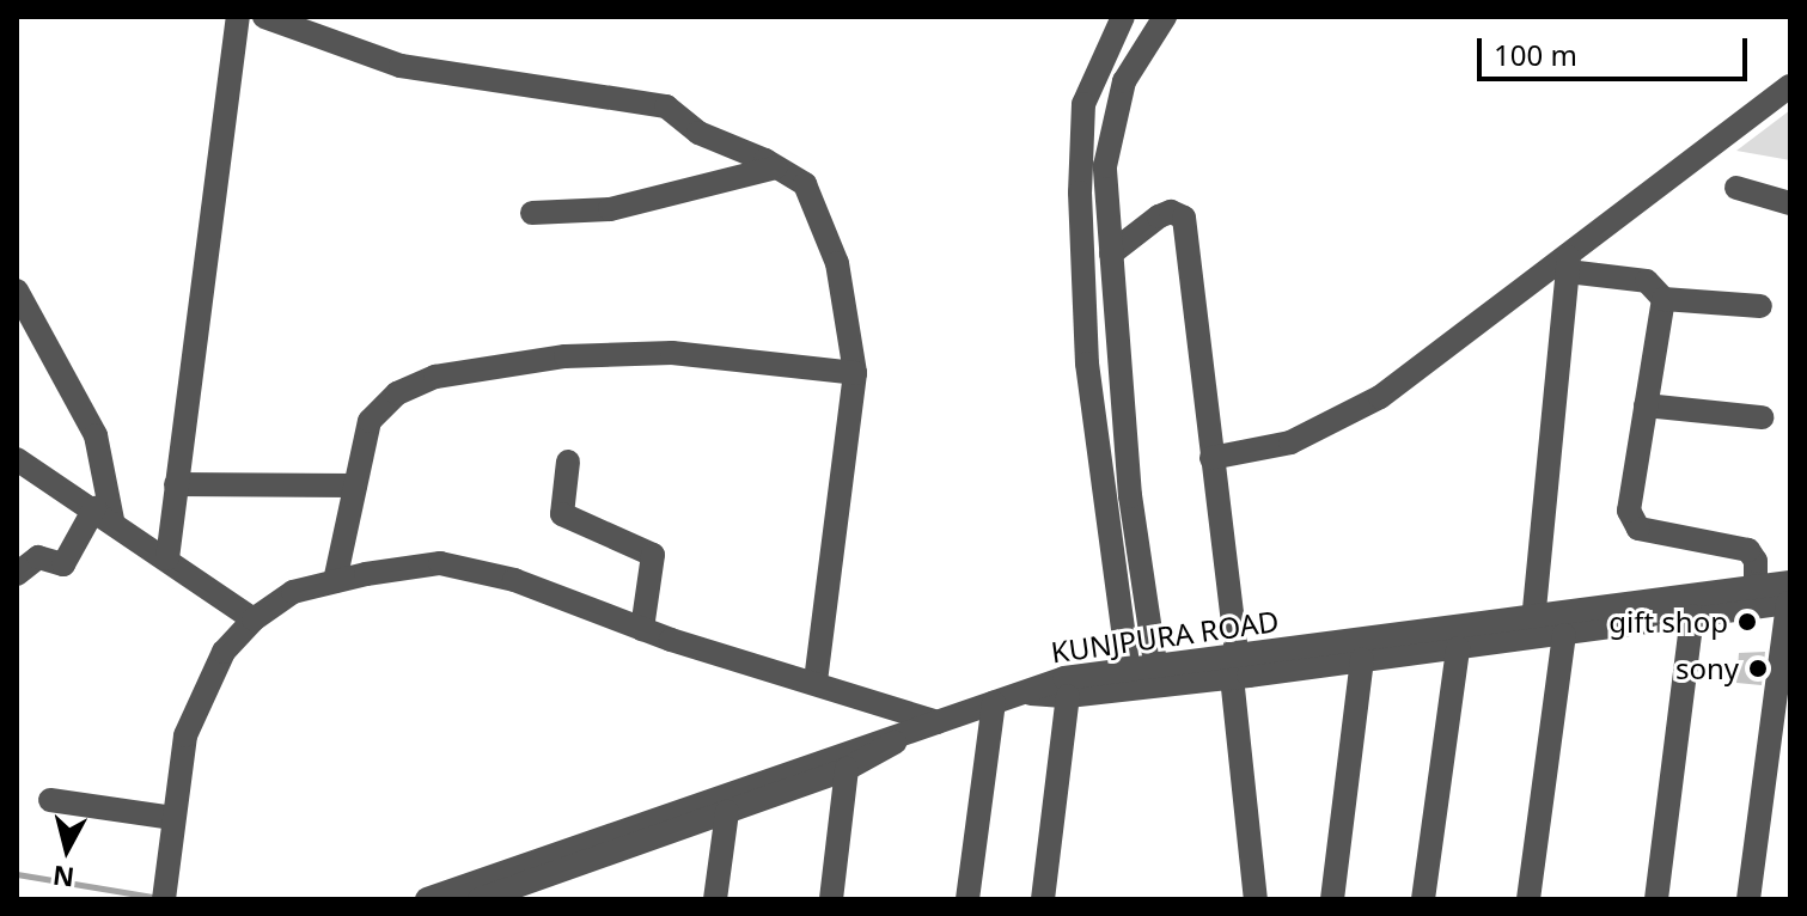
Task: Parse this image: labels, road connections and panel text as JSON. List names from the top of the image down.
{
  "streets": {
    "street": ["KUNJPURA ROAD"]
  },
  "places": ["gift shop", "sony"],
  "scale_bar": "100 m",
  "north": "bottom"
}
